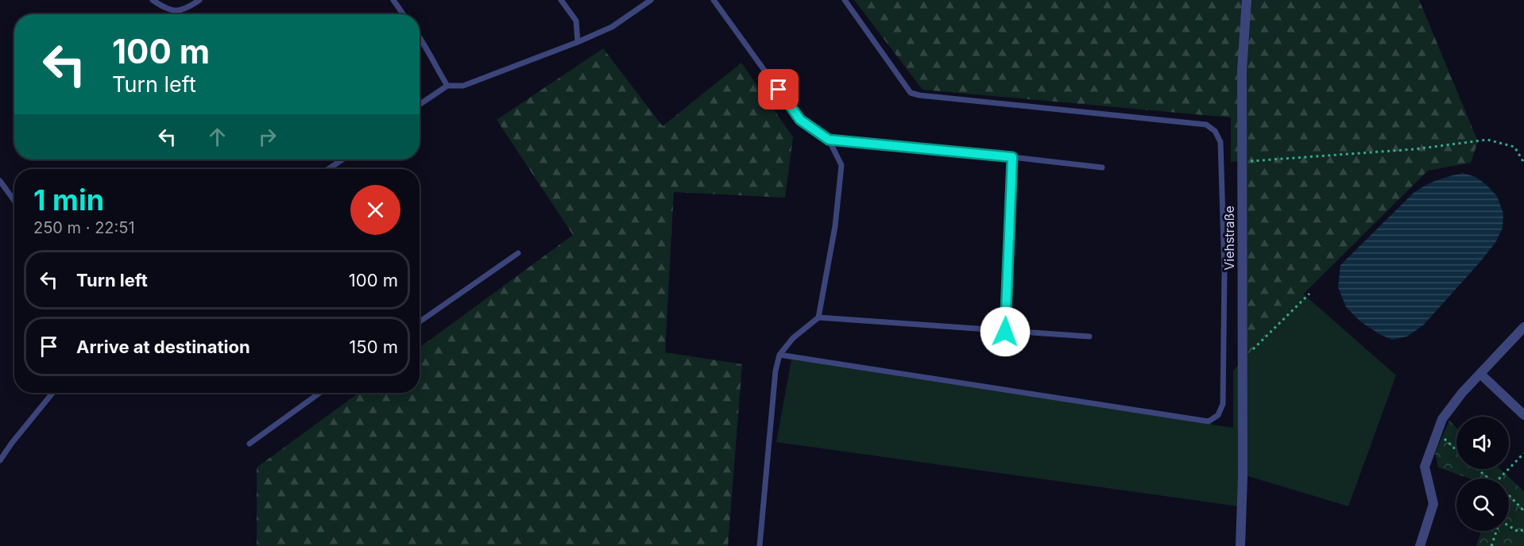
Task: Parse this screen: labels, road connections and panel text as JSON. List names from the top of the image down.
{
  "streets": {
    "street": ["Viehstraße"]
  },
  "page": {
    "turn": ["100 m", "Turn left"],
    "heading": ["1 min", "250 m · 22:51"],
    "list": [
      {
        "name": "Turn left",
        "value": "100 m"
      },
      {
        "name": "Arrive at destination",
        "value": "150 m"
      }
    ]
  }
}
